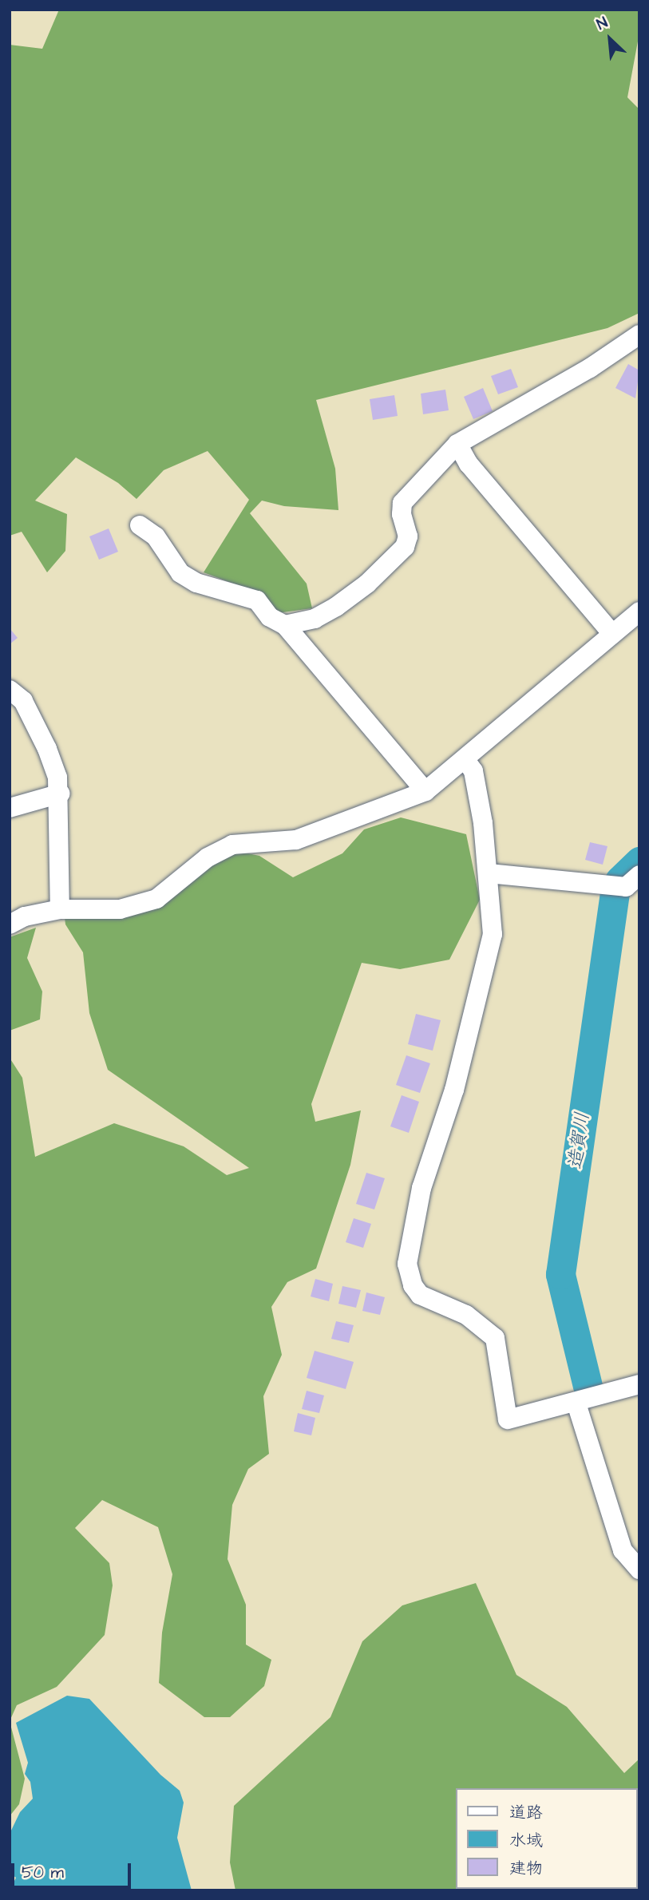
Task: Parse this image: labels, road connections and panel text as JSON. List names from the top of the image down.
{
  "water": ["造賀川"],
  "legend": ["道路", "水域", "建物"],
  "scale_bar": "50 m",
  "north": "top left"
}
